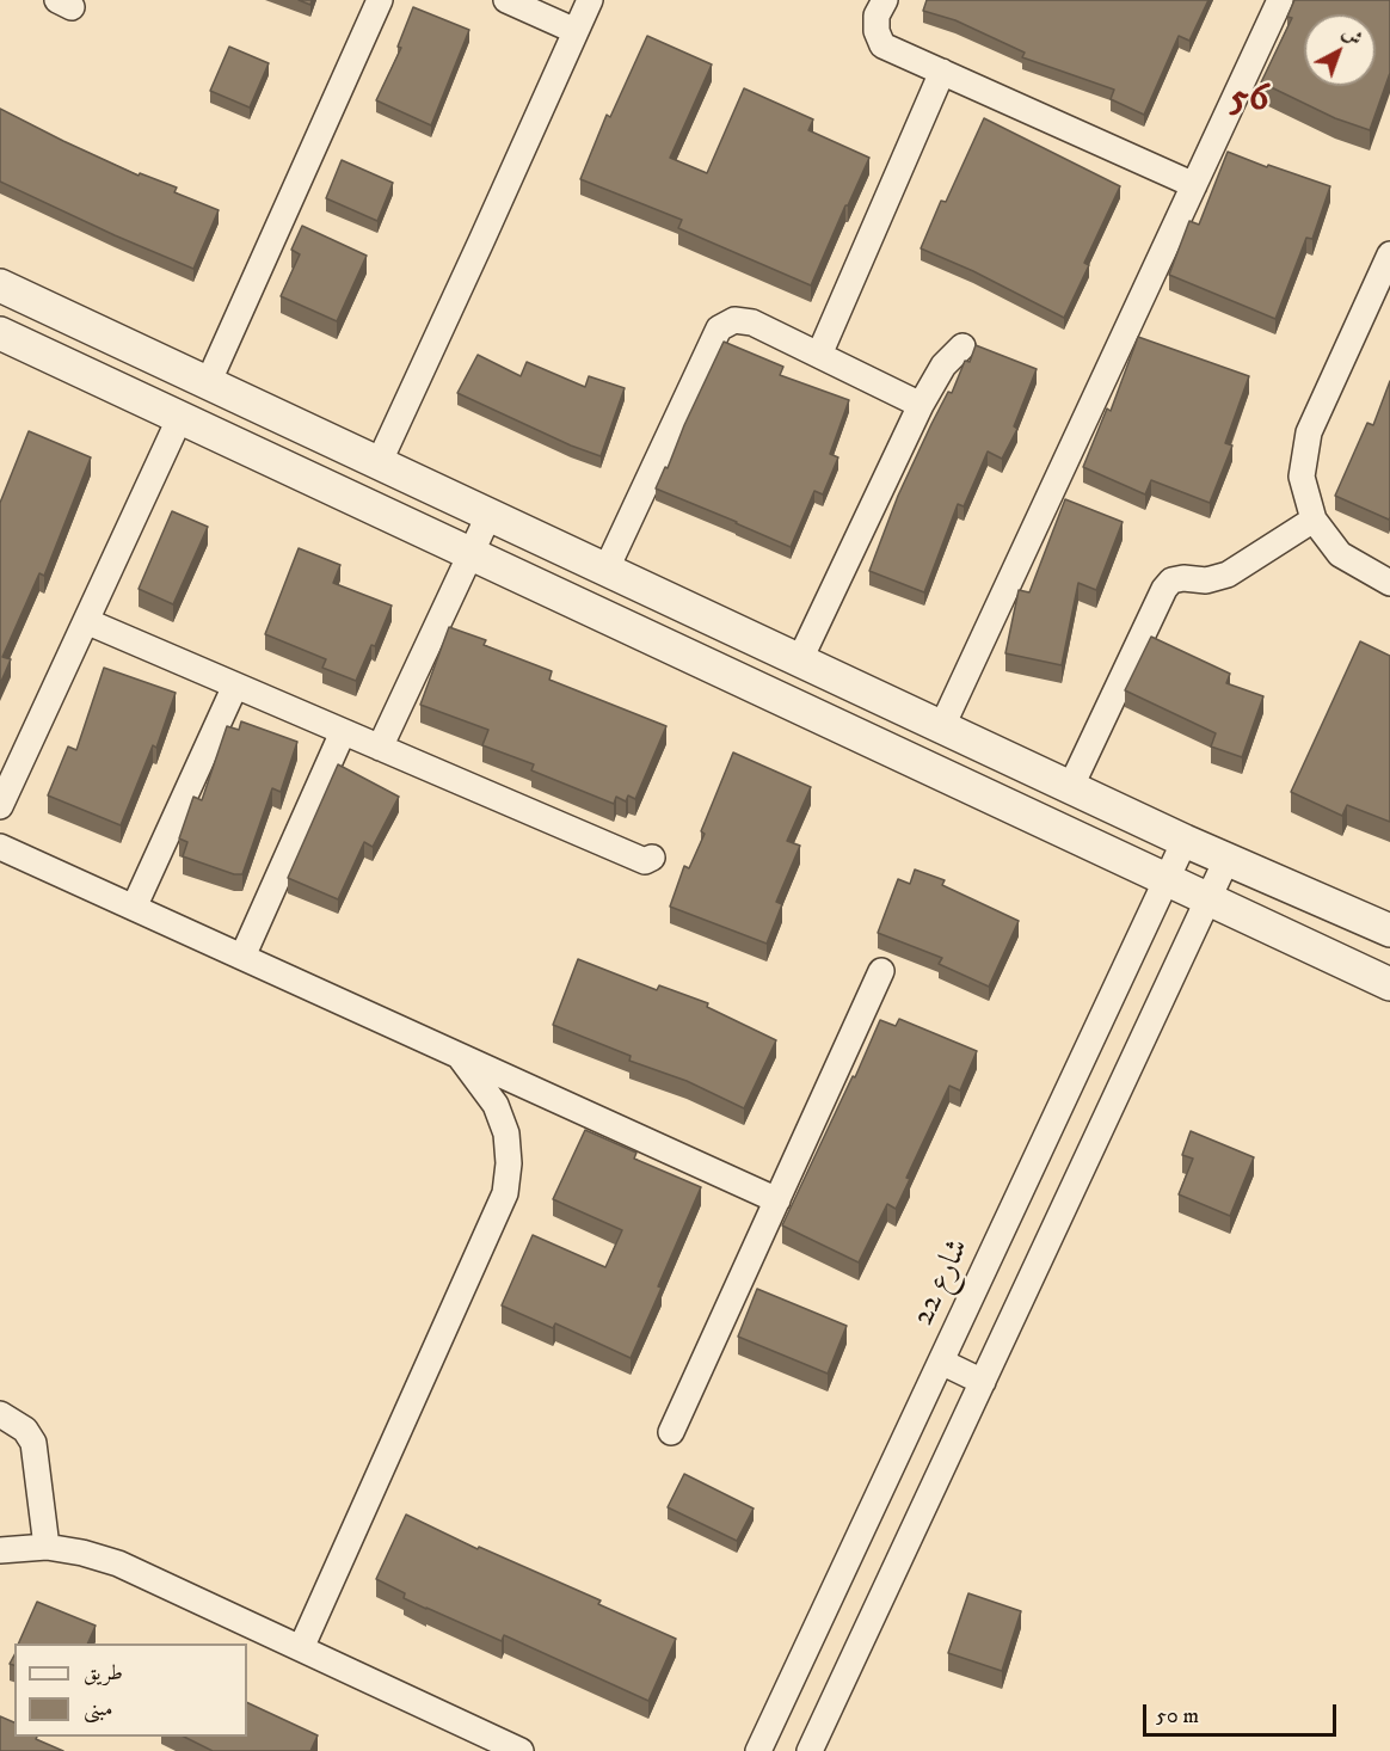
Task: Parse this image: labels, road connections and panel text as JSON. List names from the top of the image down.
{
  "streets": {
    "street": ["شارع 22"]
  },
  "districts": ["56"],
  "legend": ["طريق", "مبنى"],
  "scale_bar": "50 m",
  "north": "top right"
}
